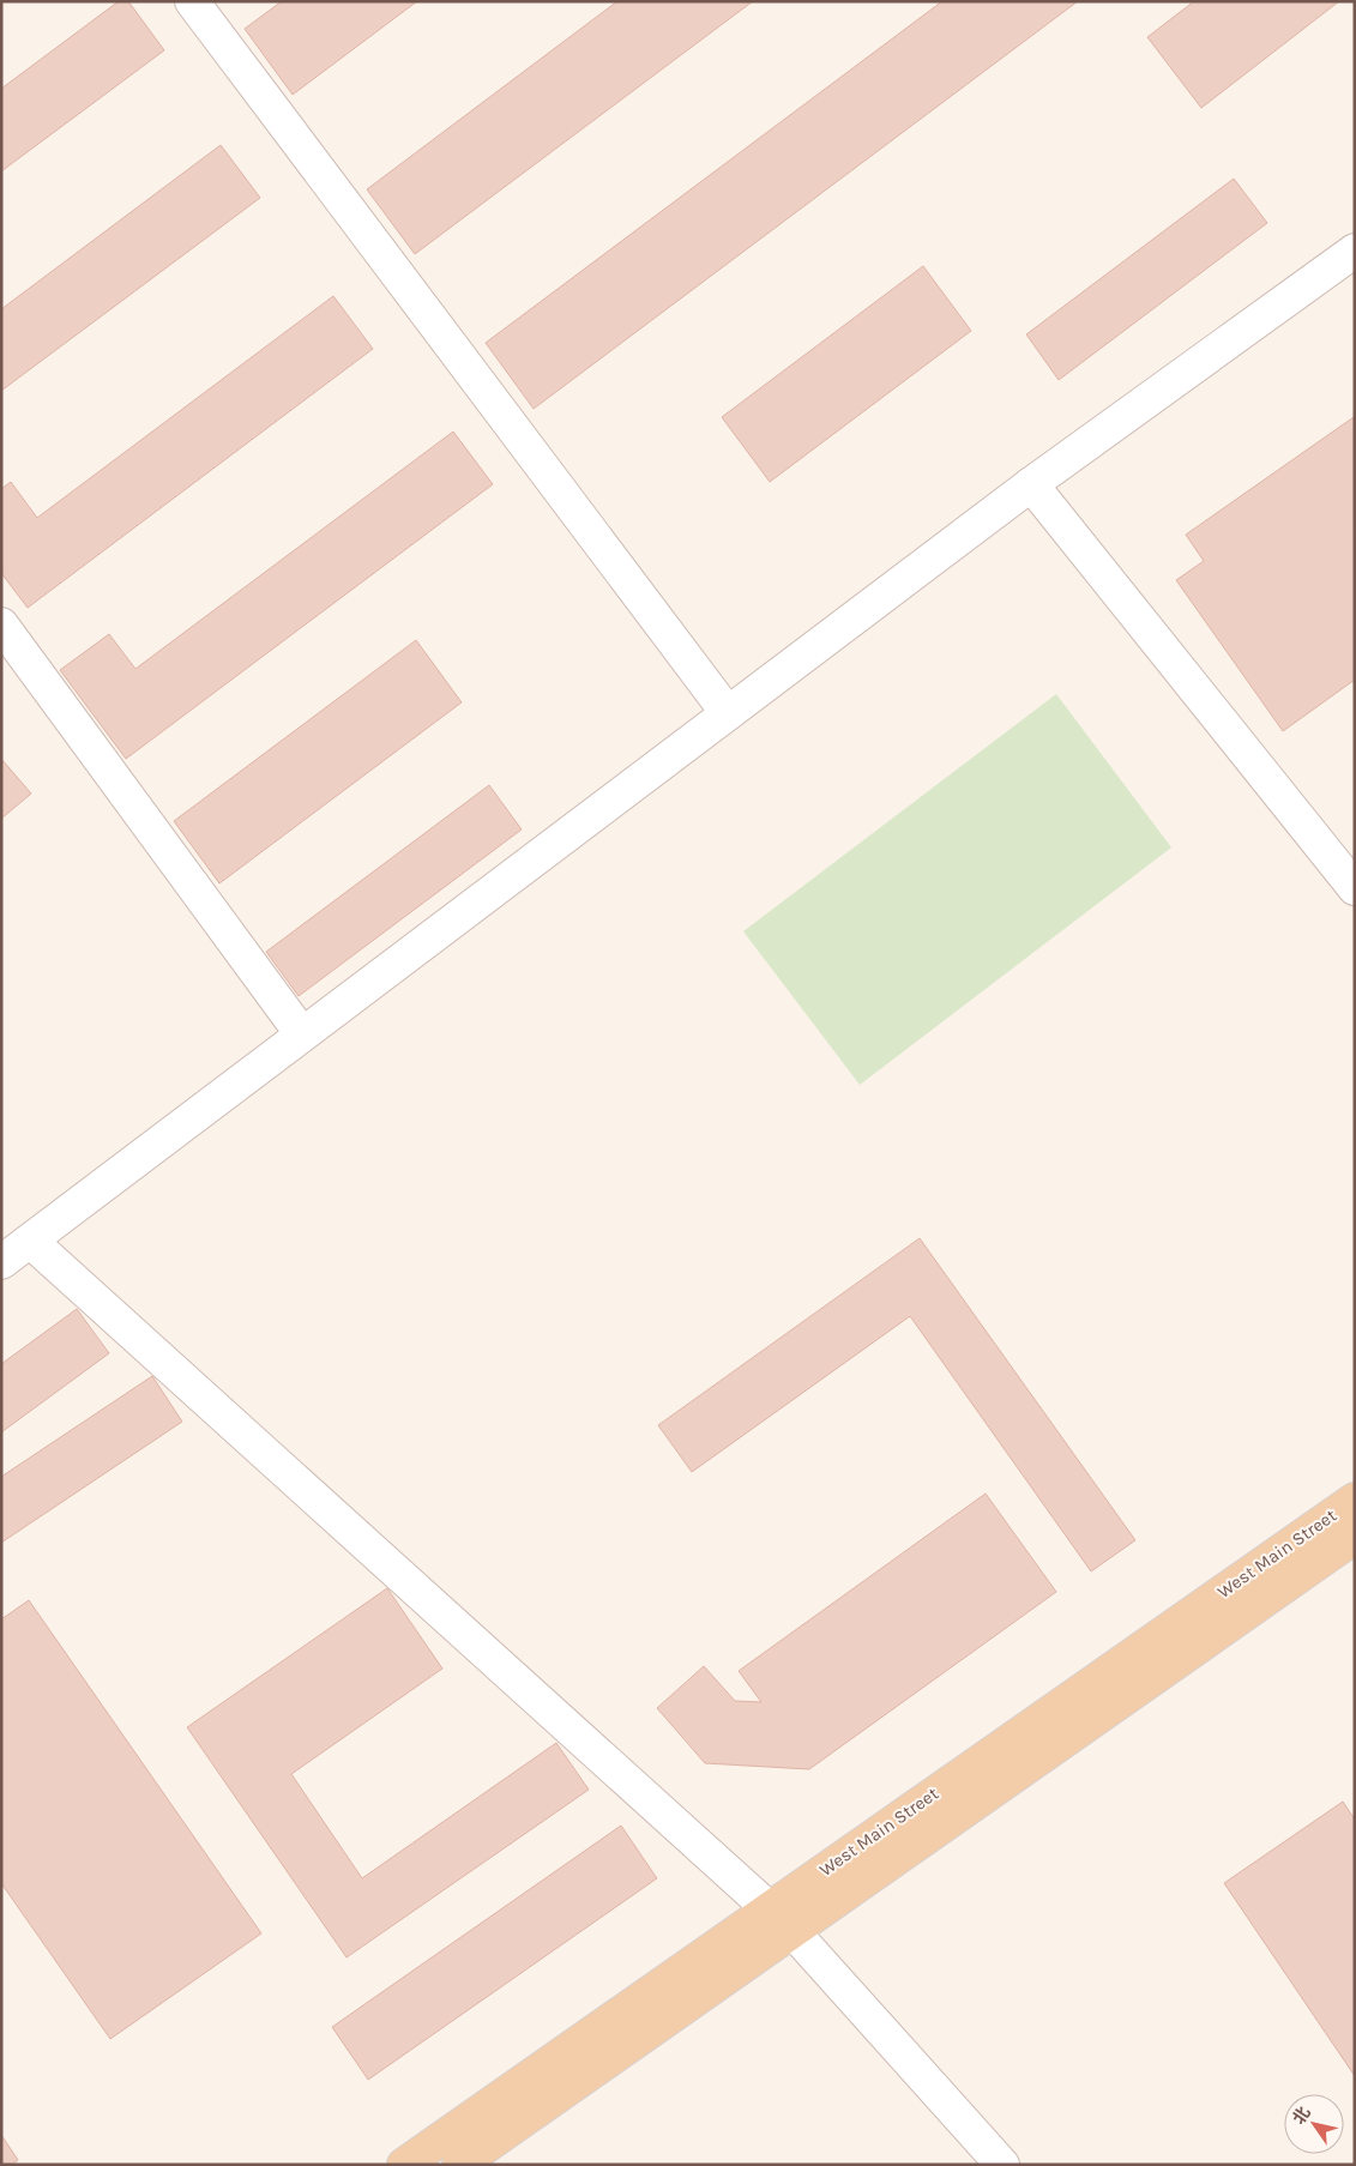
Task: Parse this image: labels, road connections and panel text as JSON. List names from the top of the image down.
{
  "streets": {
    "main road": ["West Main Street"]
  },
  "north": "top left"
}
